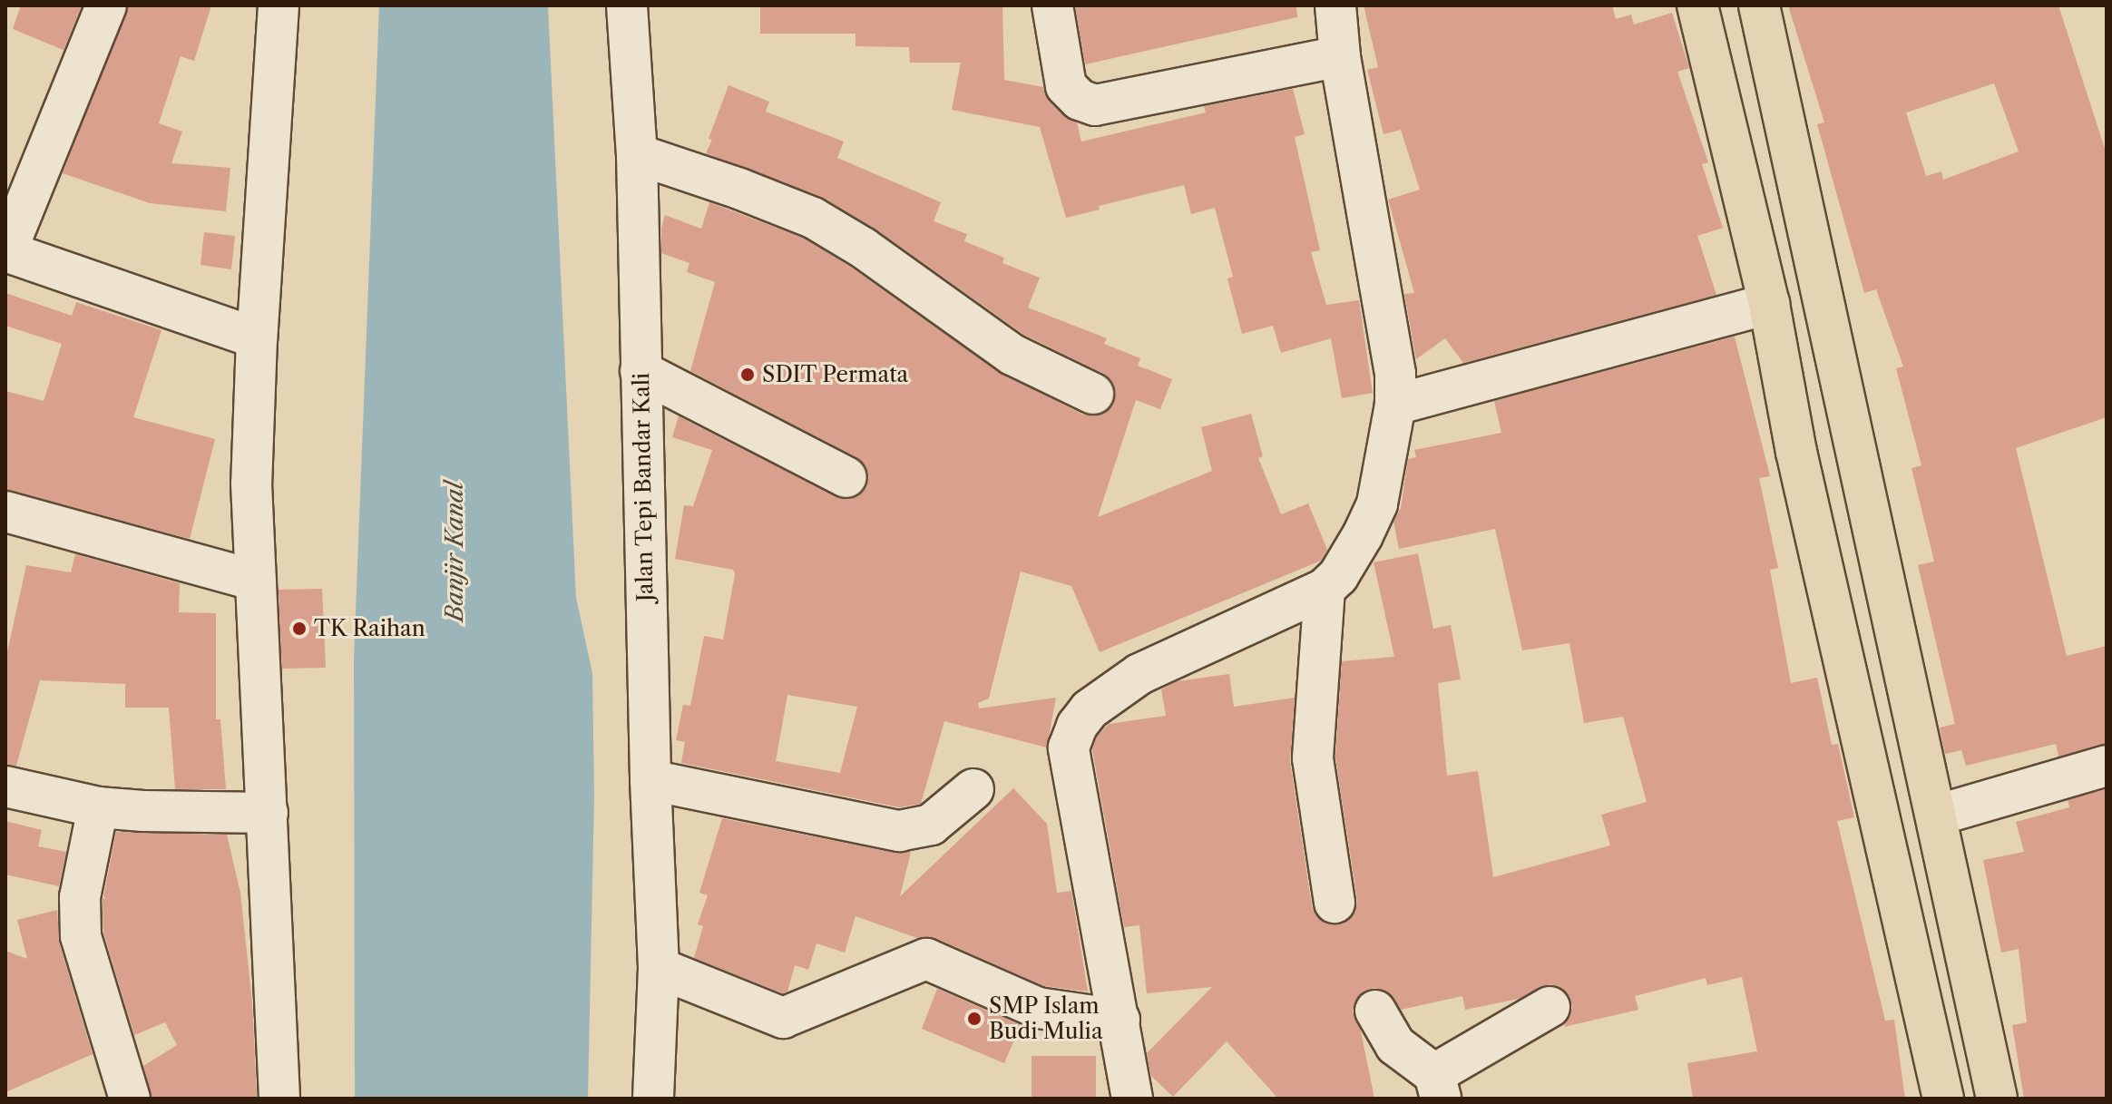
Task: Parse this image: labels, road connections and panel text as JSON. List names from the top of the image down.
{
  "streets": {
    "street": ["Jalan Tepi Bandar Kali"]
  },
  "water": ["Banjir Kanal"],
  "places": ["SDIT Permata", "TK Raihan", "SMP Islam Budi Mulia"]
}
